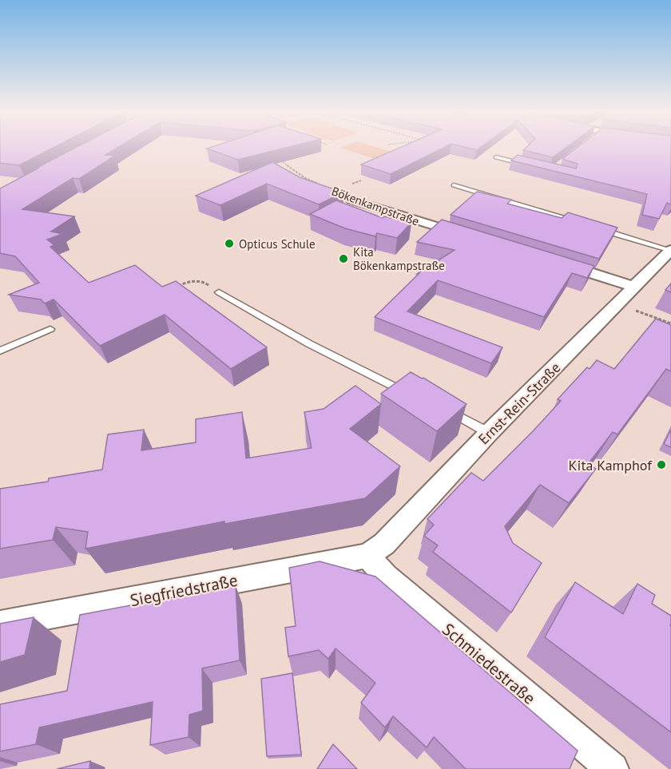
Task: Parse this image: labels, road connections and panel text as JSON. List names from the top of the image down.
{
  "streets": {
    "street": [
      "Bökenkampstraße",
      "Ernst-Rein-Straße",
      "Siegfriedstraße",
      "Schmiedestraße"
    ]
  },
  "crossings": [
    ["Ernst-Rein-Straße", "Siegfriedstraße"],
    ["Ernst-Rein-Straße", "Schmiedestraße"],
    ["Siegfriedstraße", "Schmiedestraße"]
  ],
  "places": ["Opticus Schule", "Kita Bökenkampstraße", "Kita Kamphof"]
}
